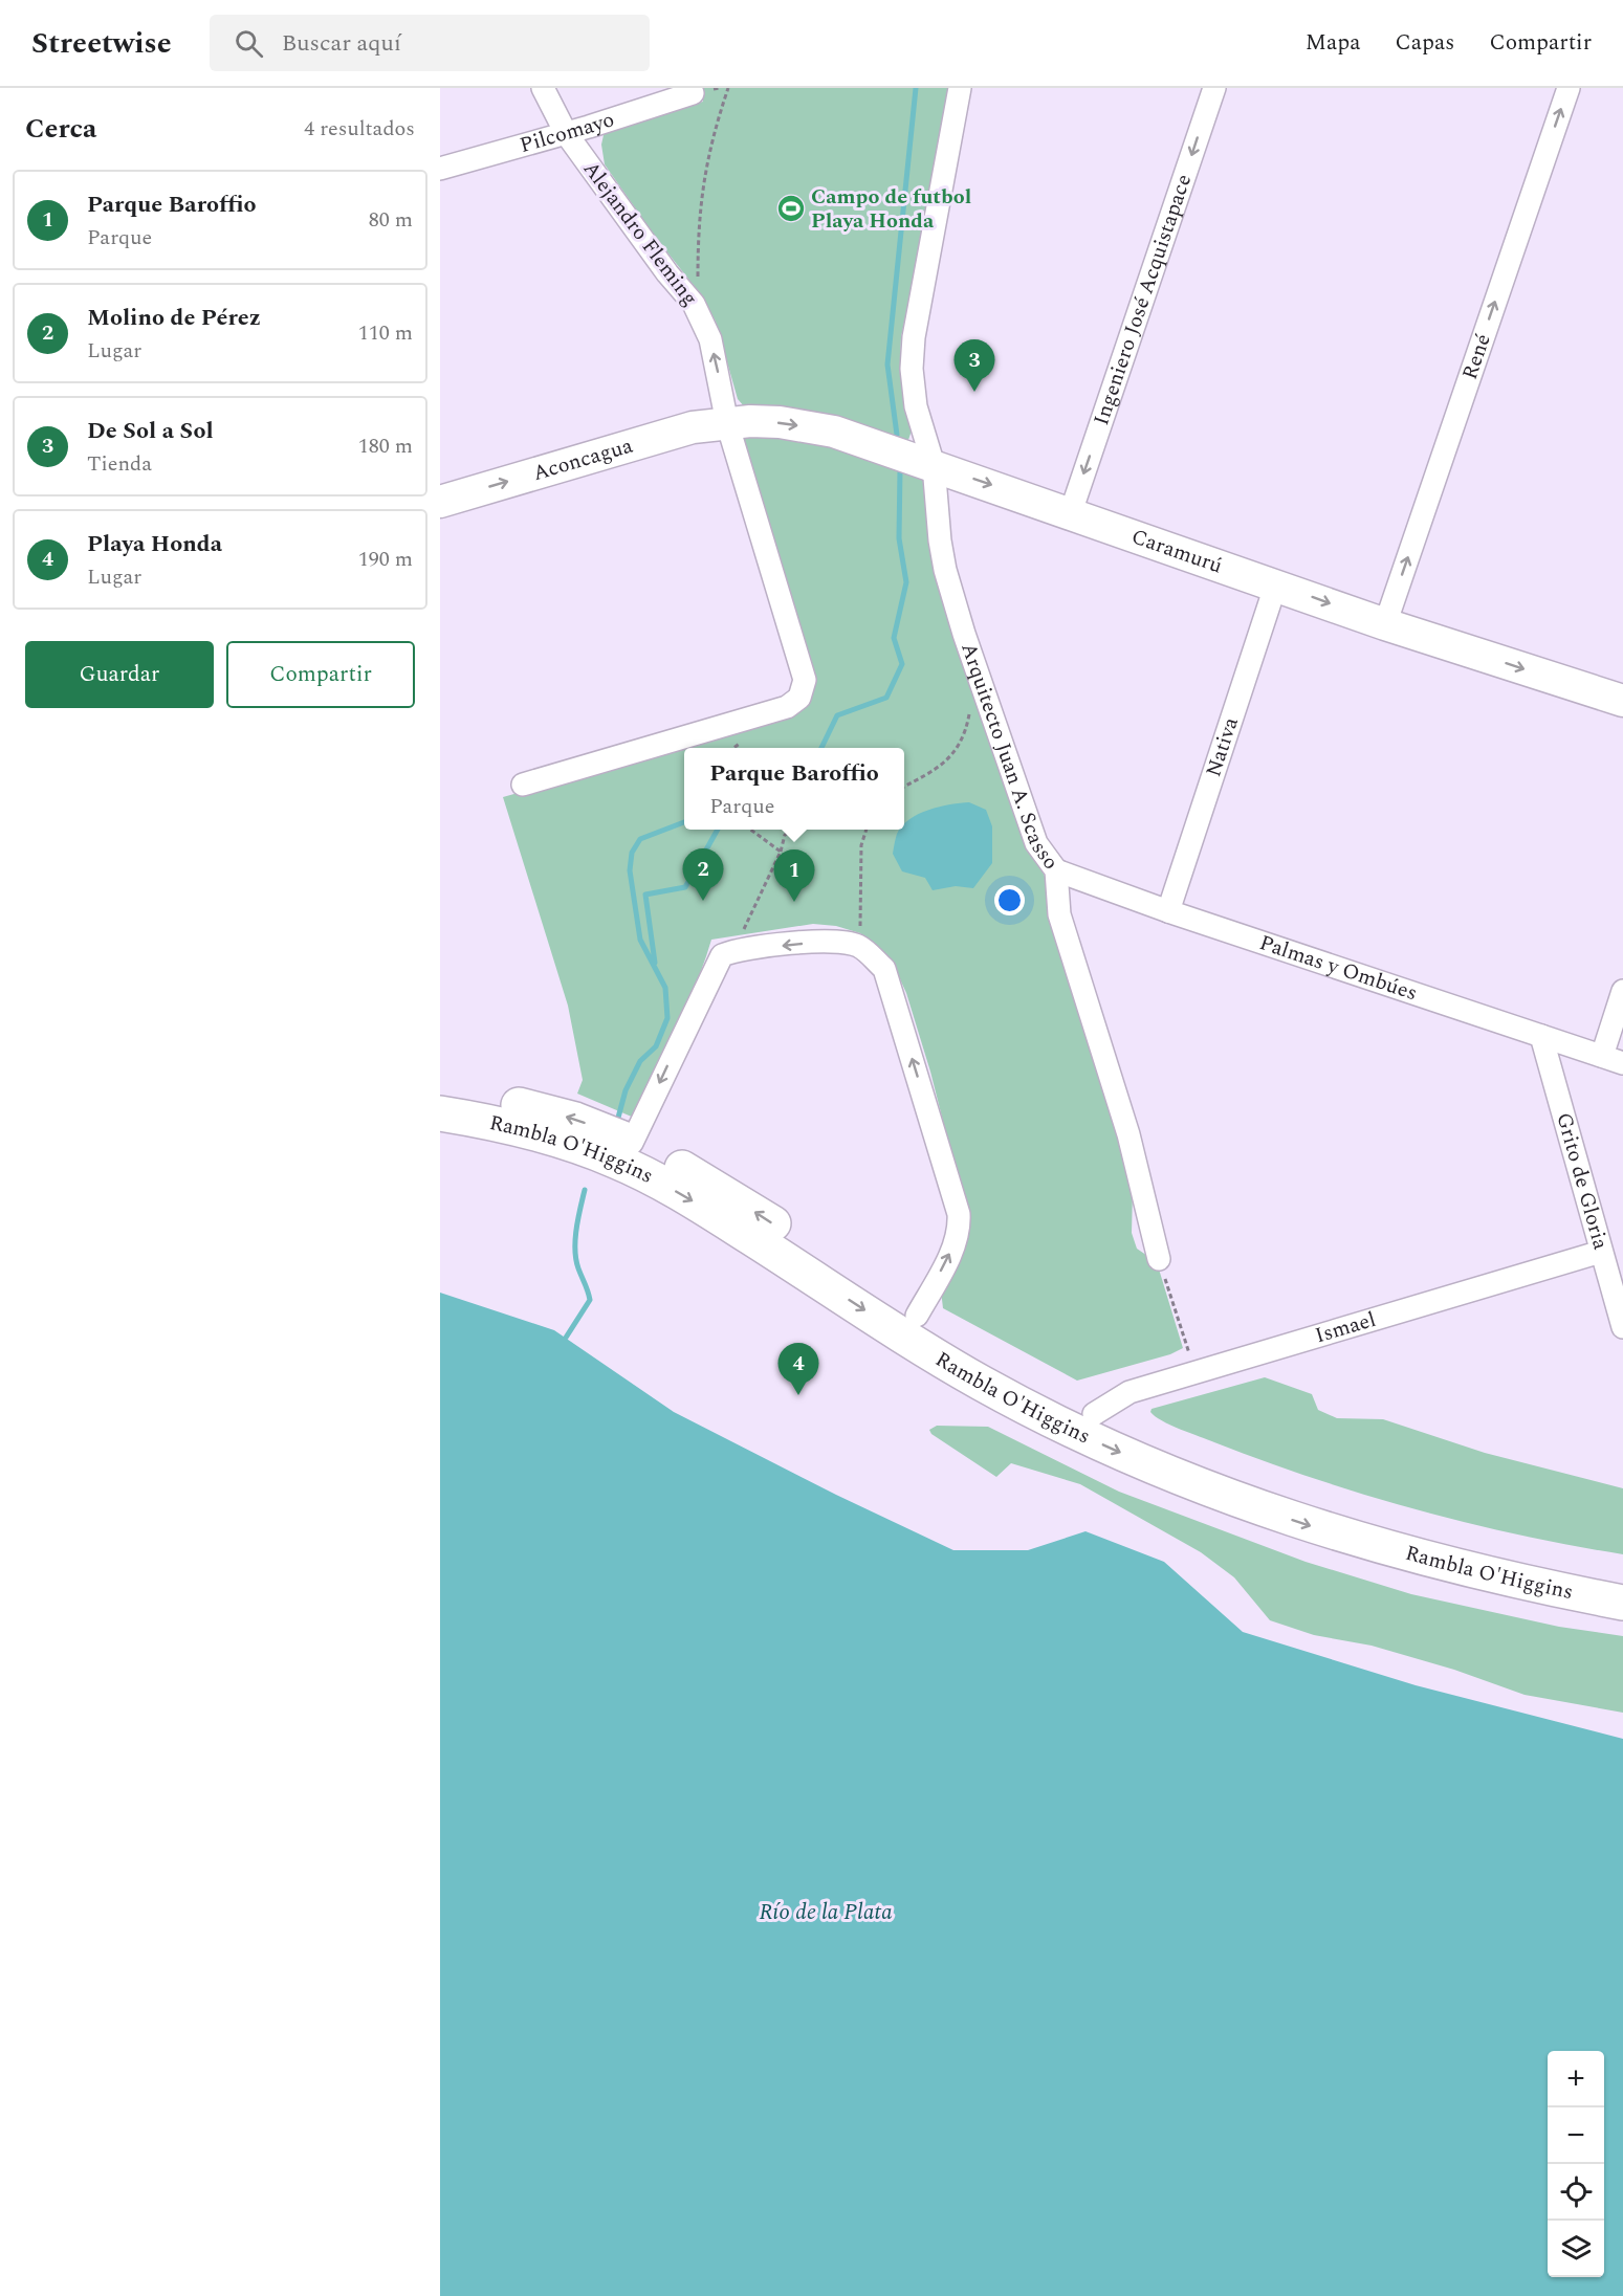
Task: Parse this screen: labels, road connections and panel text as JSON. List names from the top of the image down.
{
  "streets": {
    "main road": ["Aconcagua", "Caramurú", "Rambla O'Higgins"],
    "street": [
      "Pilcomayo",
      "Alejandro Fleming",
      "Ingeniero José Acquistapace",
      "René",
      "Nativa",
      "Arquitecto Juan A. Scasso",
      "Palmas y Ombúes",
      "Grito de Gloria",
      "Ismael"
    ]
  },
  "crossings": [
    ["Pilcomayo", "Alejandro Fleming"],
    ["Alejandro Fleming", "Aconcagua"],
    ["Alejandro Fleming", "Caramurú"],
    ["Ingeniero José Acquistapace", "Caramurú"],
    ["René", "Caramurú"],
    ["Aconcagua", "Caramurú"],
    ["Caramurú", "Nativa"],
    ["Caramurú", "Arquitecto Juan A. Scasso"],
    ["Nativa", "Palmas y Ombúes"],
    ["Arquitecto Juan A. Scasso", "Palmas y Ombúes"],
    ["Palmas y Ombúes", "Grito de Gloria"],
    ["Rambla O'Higgins", "Ismael"],
    ["Grito de Gloria", "Ismael"]
  ],
  "one_way": [
    "Ingeniero José Acquistapace",
    "René",
    "Aconcagua",
    "Caramurú"
  ],
  "water": ["Río de la Plata"],
  "places": {
    "sports": ["Campo de futbol Playa Honda"]
  },
  "page": {
    "header": "Streetwise",
    "search": "Buscar aquí",
    "nav": ["Mapa", "Capas", "Compartir"],
    "heading": ["Cerca", "4 resultados"],
    "list": [
      {
        "mark": "1",
        "name": "Parque Baroffio",
        "note": "Parque",
        "value": "80 m"
      },
      {
        "mark": "2",
        "name": "Molino de Pérez",
        "note": "Lugar",
        "value": "110 m"
      },
      {
        "mark": "3",
        "name": "De Sol a Sol",
        "note": "Tienda",
        "value": "180 m"
      },
      {
        "mark": "4",
        "name": "Playa Honda",
        "note": "Lugar",
        "value": "190 m"
      }
    ],
    "pins": [
      "3",
      "2",
      "1",
      "4"
    ],
    "buttons": ["Guardar", "Compartir"],
    "popup": ["Parque Baroffio", "Parque"],
    "map_buttons": ["+", "−"]
  }
}
